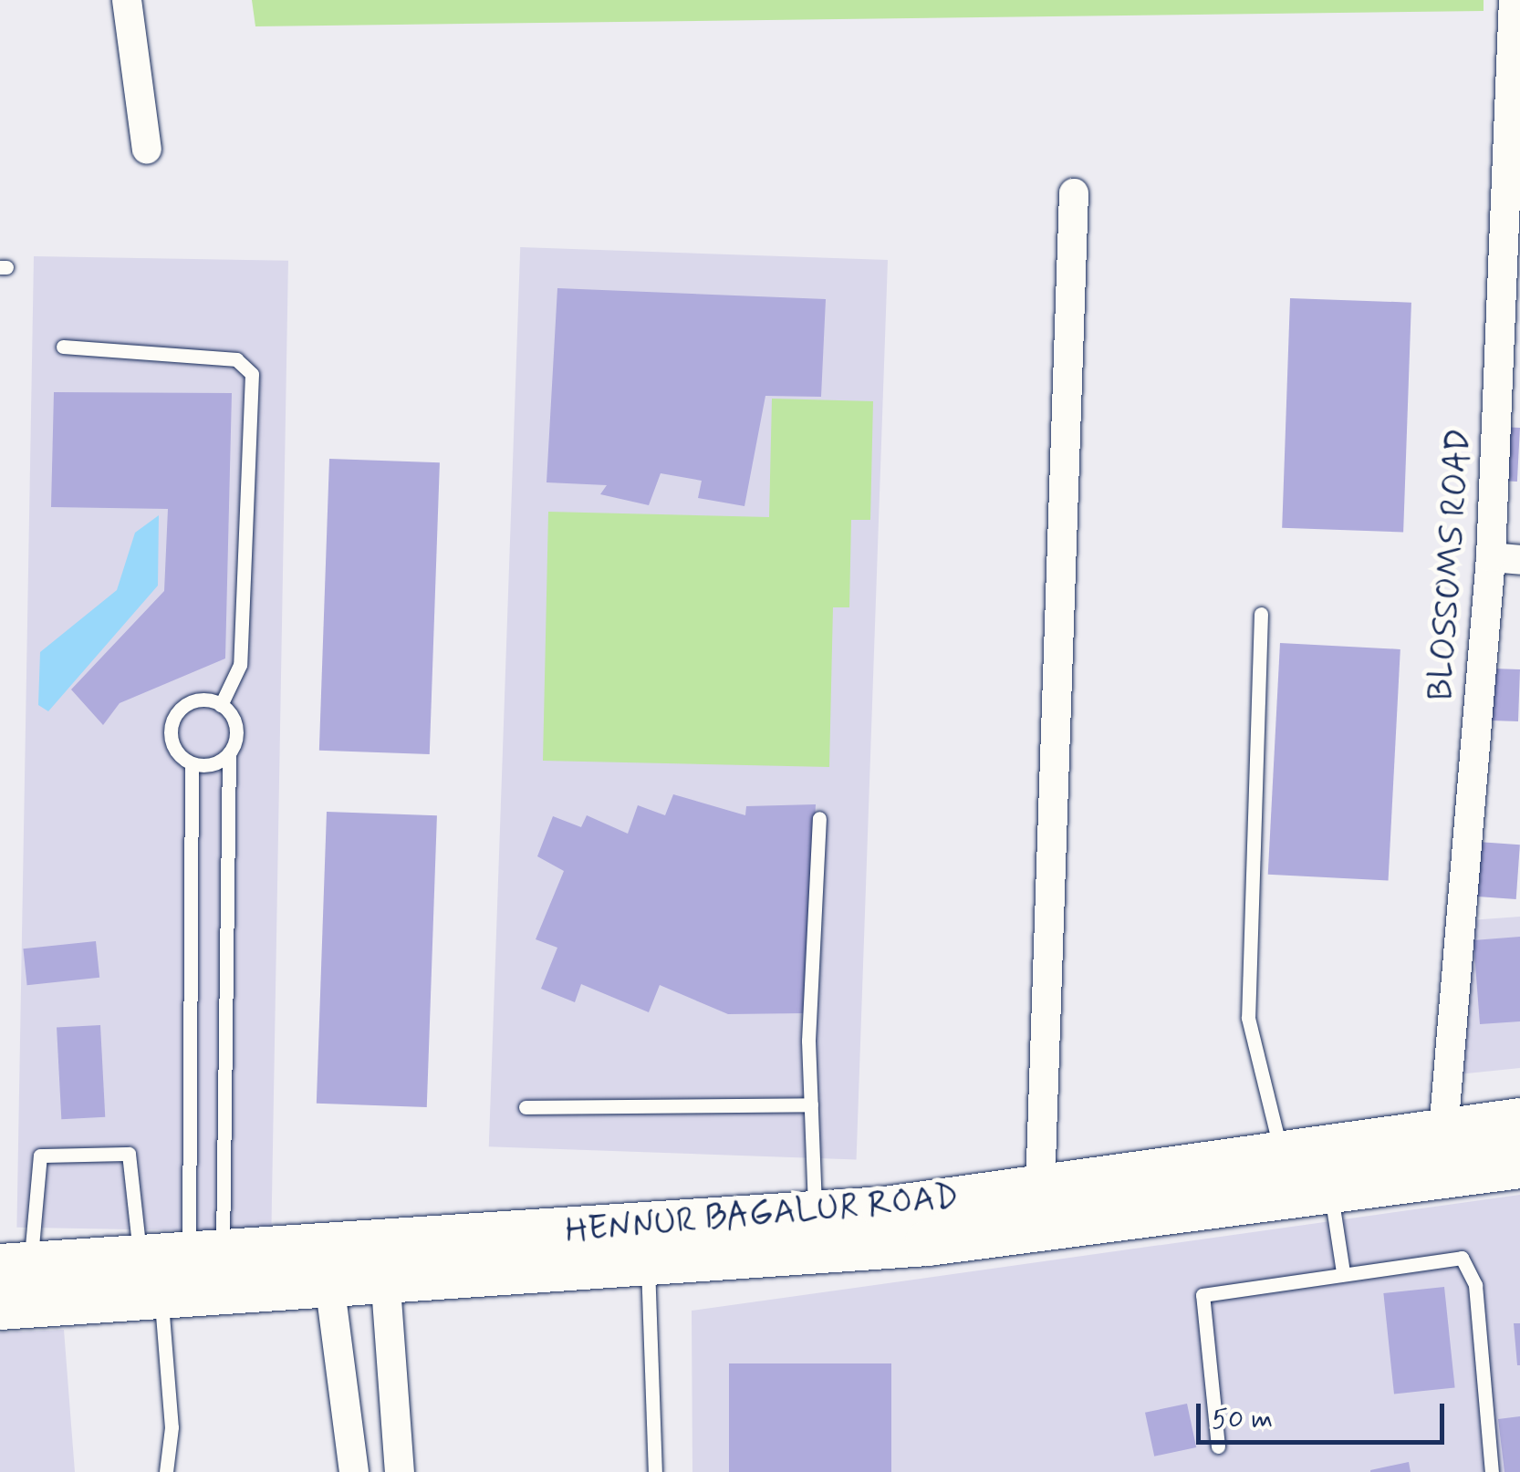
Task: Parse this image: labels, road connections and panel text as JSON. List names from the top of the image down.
{
  "streets": {
    "main road": ["HENNUR BAGALUR ROAD"],
    "street": ["BLOSSOMS ROAD"]
  },
  "crossings": [
    ["BLOSSOMS ROAD", "HENNUR BAGALUR ROAD"]
  ],
  "scale_bar": "50 m"
}
